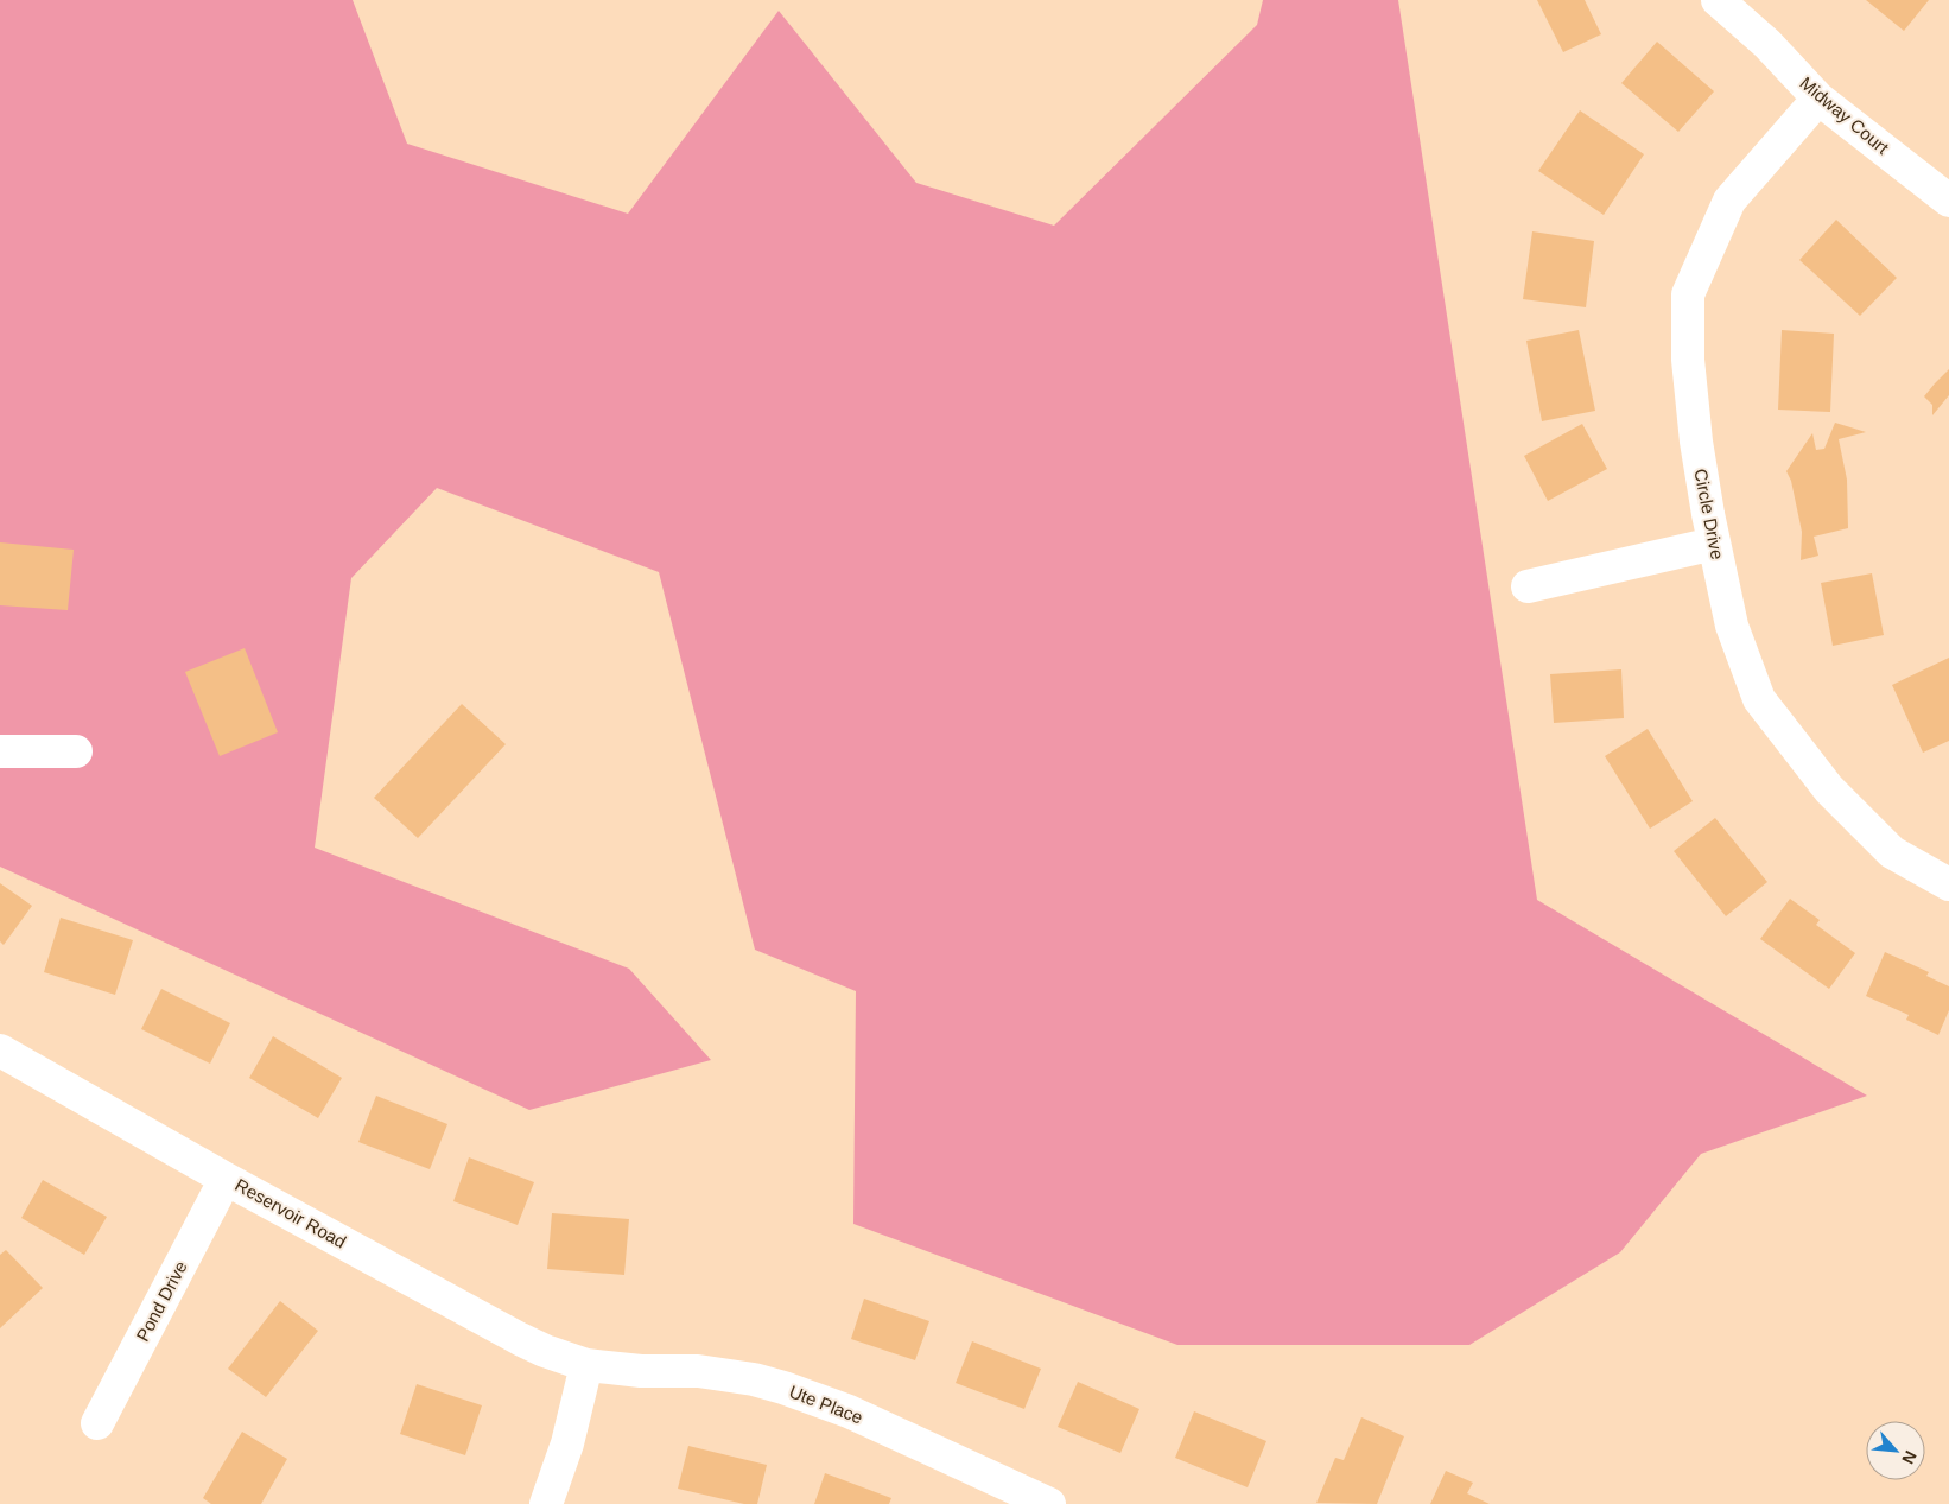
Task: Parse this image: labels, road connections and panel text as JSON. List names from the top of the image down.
{
  "streets": {
    "street": [
      "Midway Court",
      "Circle Drive",
      "Reservoir Road",
      "Pond Drive",
      "Ute Place"
    ]
  },
  "crossings": [
    ["Midway Court", "Circle Drive"],
    ["Reservoir Road", "Pond Drive"],
    ["Reservoir Road", "Ute Place"]
  ],
  "north": "bottom right"
}
